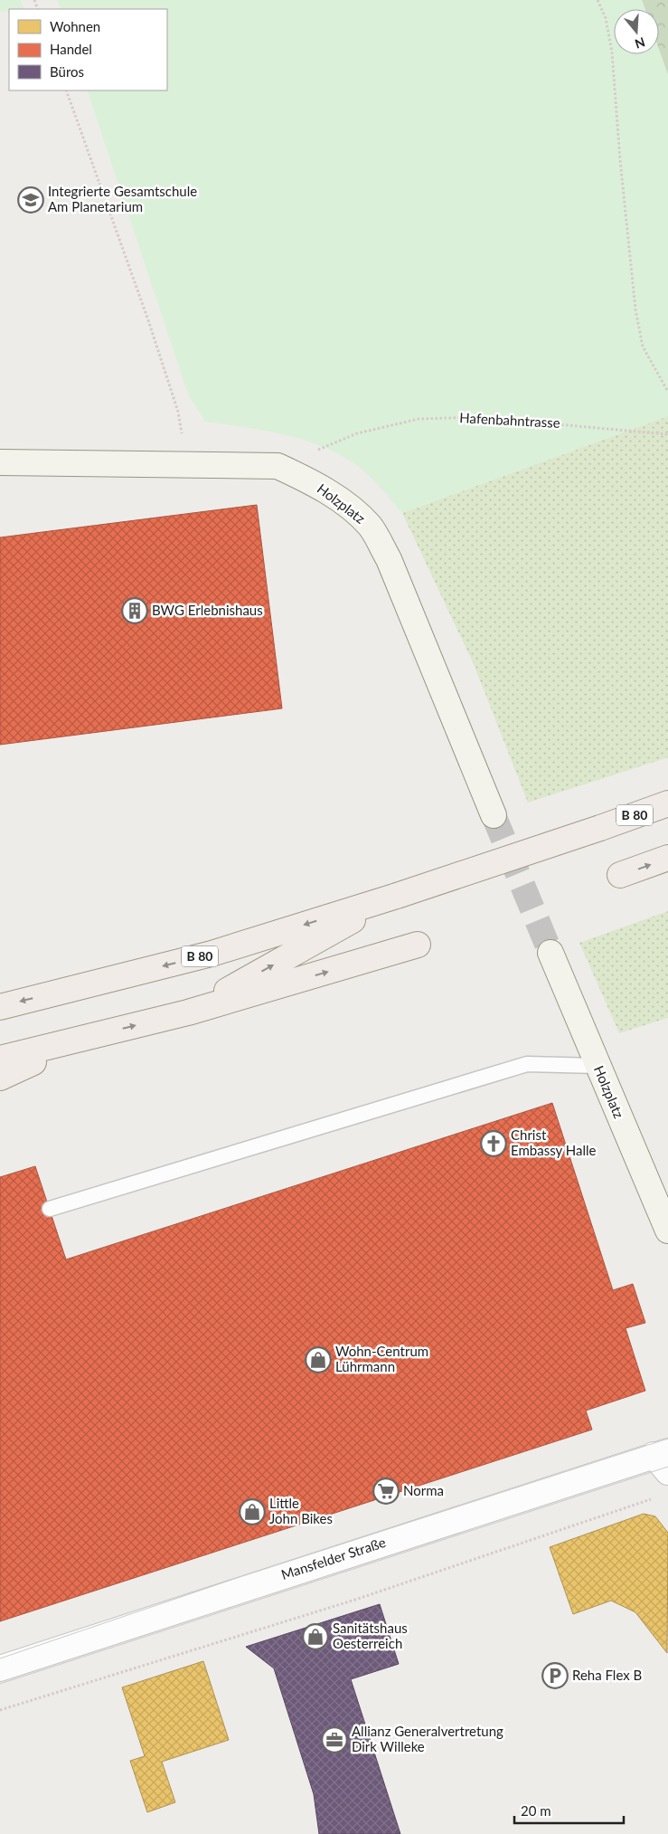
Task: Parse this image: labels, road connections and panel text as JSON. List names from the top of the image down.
{
  "streets": {
    "main road": ["B 80"],
    "street": ["Holzplatz", "Mansfelder Straße"],
    "path": ["Hafenbahntrasse"]
  },
  "crossings": [
    ["Hafenbahntrasse", "Holzplatz"]
  ],
  "places": {
    "school or university": ["Integrierte Gesamtschule Am Planetarium"],
    "building": ["BWG Erlebnishaus"],
    "church": ["Christ Embassy Halle"],
    "shop": ["Wohn-Centrum Lührmann", "Little John Bikes", "Sanitätshaus Oesterreich"],
    "supermarket": ["Norma"],
    "parking": ["Reha Flex B"],
    "office": ["Allianz Generalvertretung Dirk Willeke"]
  },
  "legend": ["Wohnen", "Handel", "Büros"],
  "scale_bar": "20 m",
  "north": "bottom"
}
